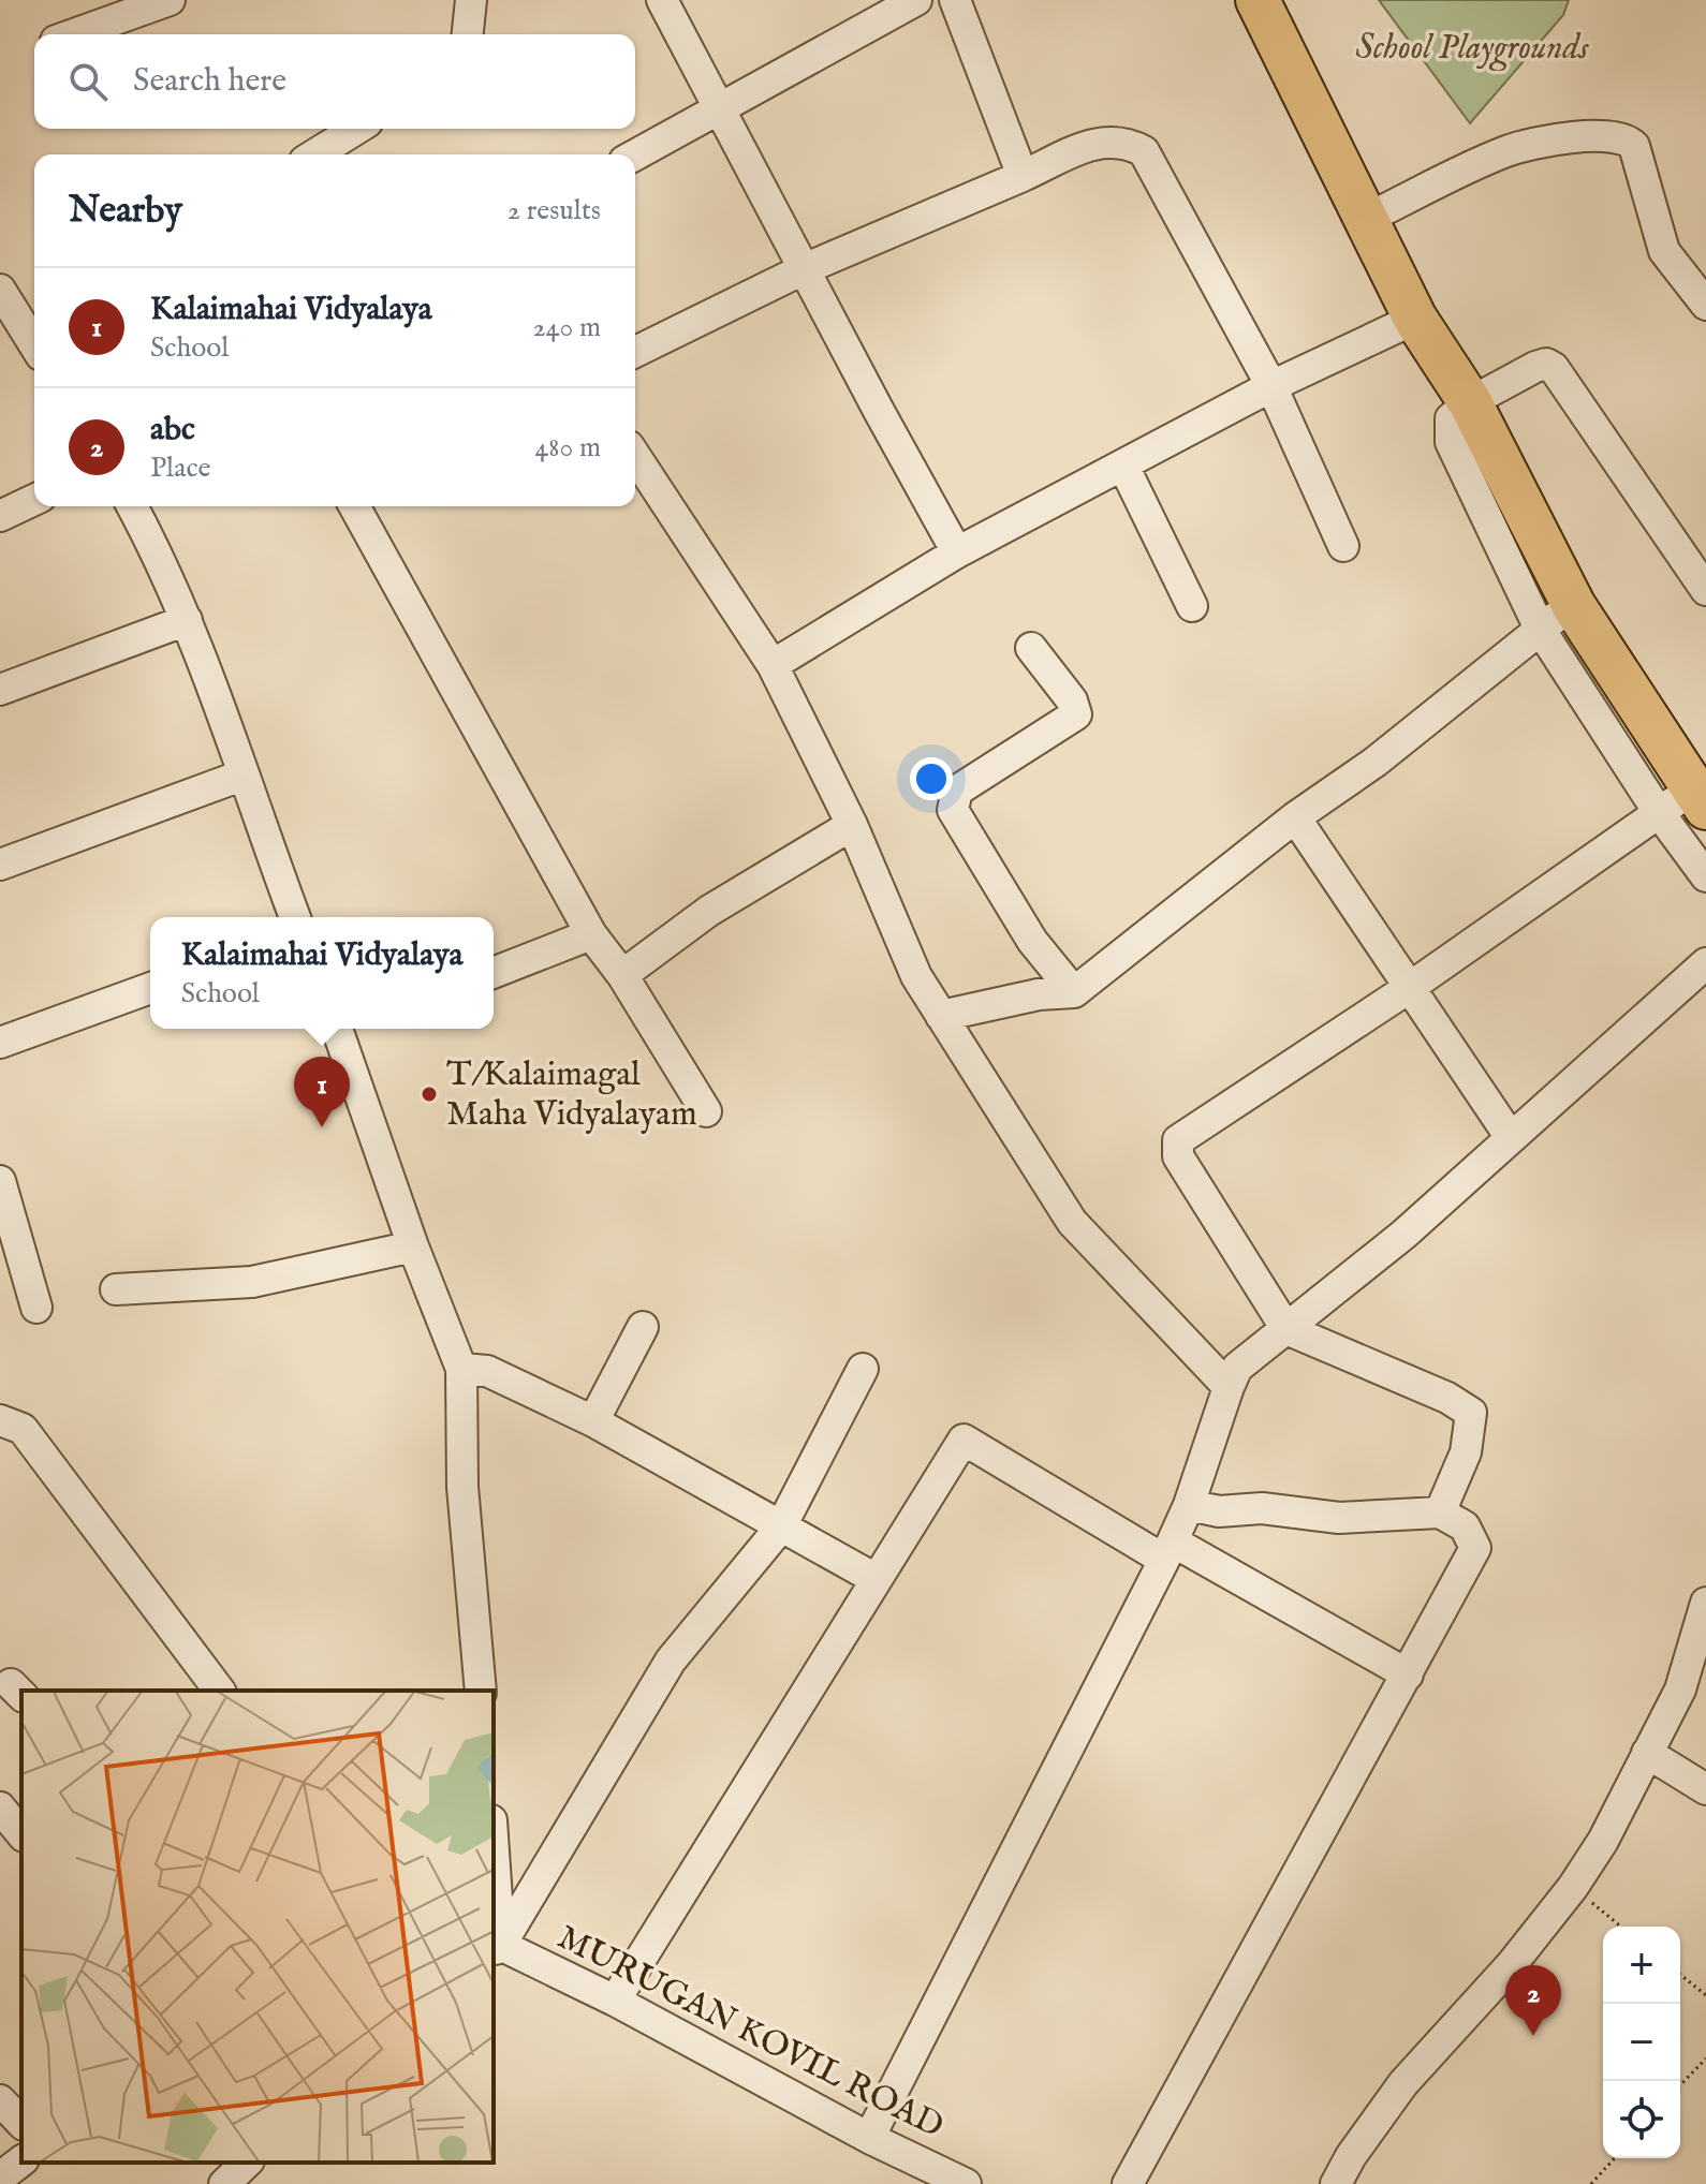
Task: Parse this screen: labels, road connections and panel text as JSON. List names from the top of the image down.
{
  "streets": {
    "street": ["MURUGAN KOVIL ROAD"]
  },
  "parks": ["School Playgrounds"],
  "places": ["T/Kalaimagal Maha Vidyalayam"],
  "page": {
    "search": "Search here",
    "heading": ["Nearby", "2 results"],
    "list": [
      {
        "mark": "1",
        "name": "Kalaimahai Vidyalaya",
        "note": "School",
        "value": "240 m"
      },
      {
        "mark": "2",
        "name": "abc",
        "note": "Place",
        "value": "480 m"
      }
    ],
    "popup": ["Kalaimahai Vidyalaya", "School"],
    "pins": ["1", "2"],
    "map_buttons": ["+", "−"]
  }
}
